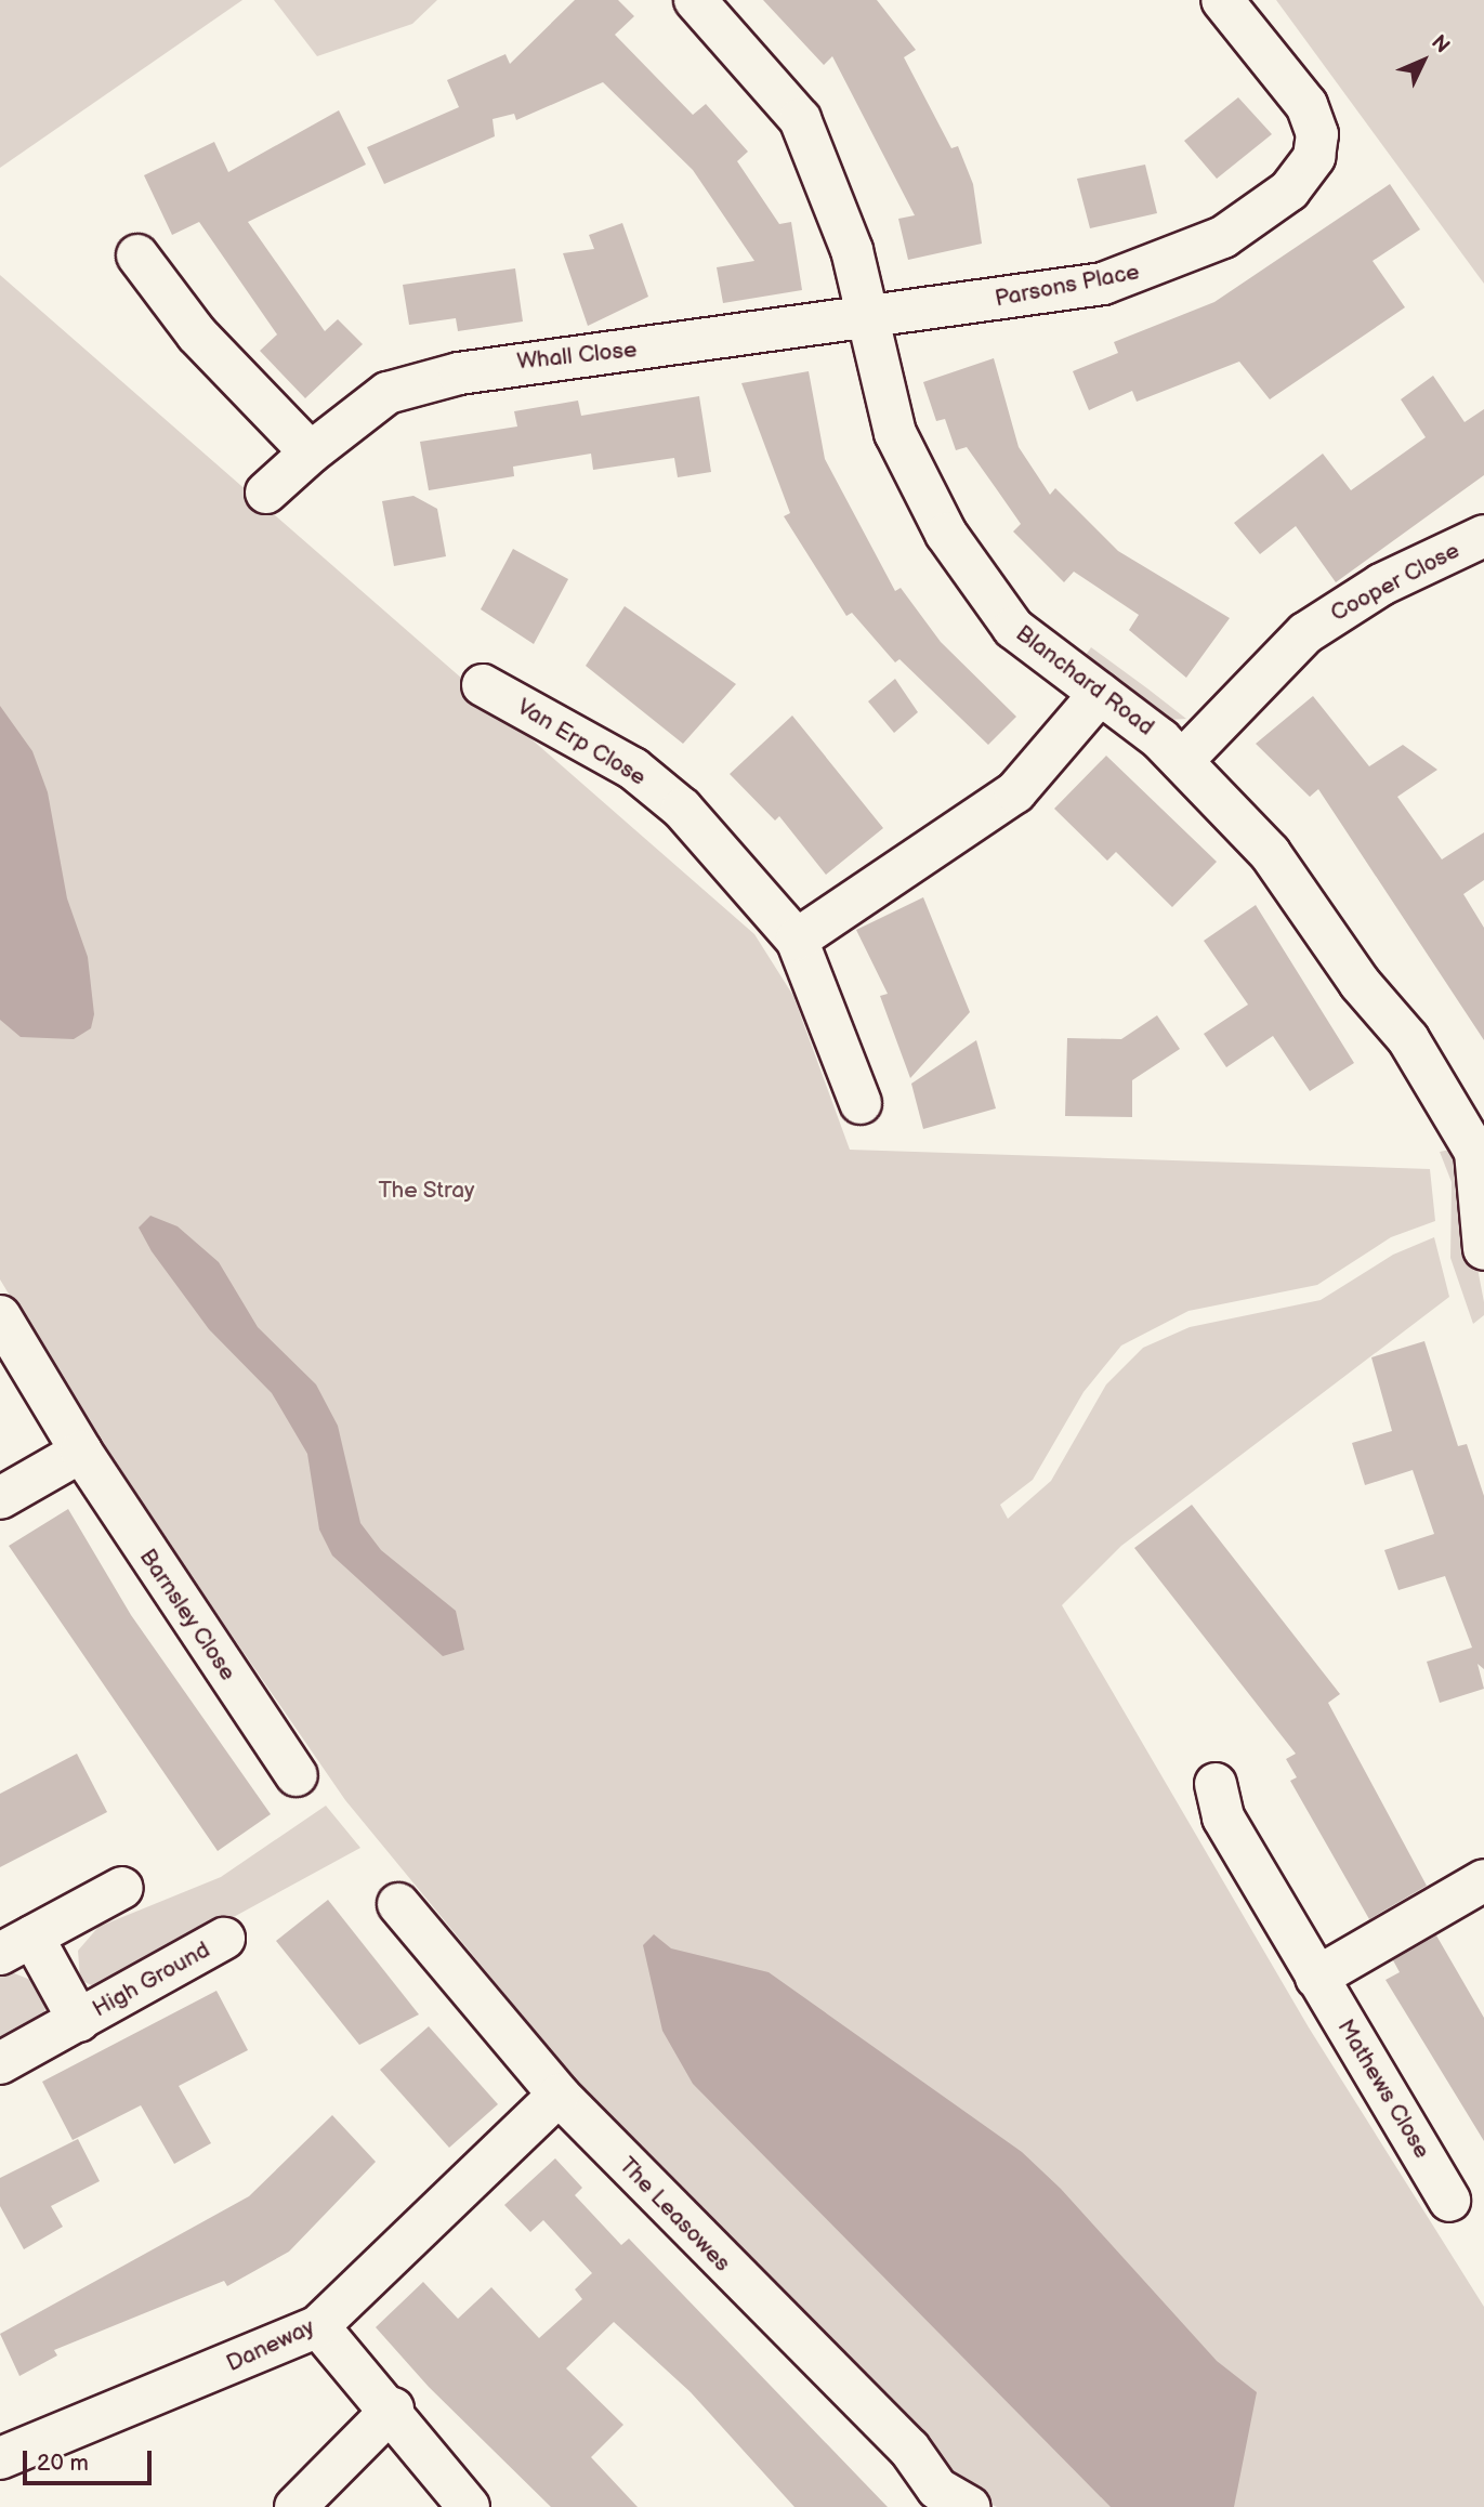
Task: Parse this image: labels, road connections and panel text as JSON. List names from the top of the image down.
{
  "streets": {
    "street": [
      "Parsons Place",
      "Whall Close",
      "Cooper Close",
      "Blanchard Road",
      "Van Erp Close",
      "Barnsley Close",
      "High Ground",
      "Mathews Close",
      "The Leasowes",
      "Daneway"
    ]
  },
  "crossings": [
    ["Parsons Place", "Whall Close"],
    ["Parsons Place", "Blanchard Road"],
    ["Whall Close", "Blanchard Road"],
    ["Cooper Close", "Blanchard Road"],
    ["The Leasowes", "Daneway"]
  ],
  "parks": ["The Stray"],
  "scale_bar": "20 m",
  "north": "top right"
}
